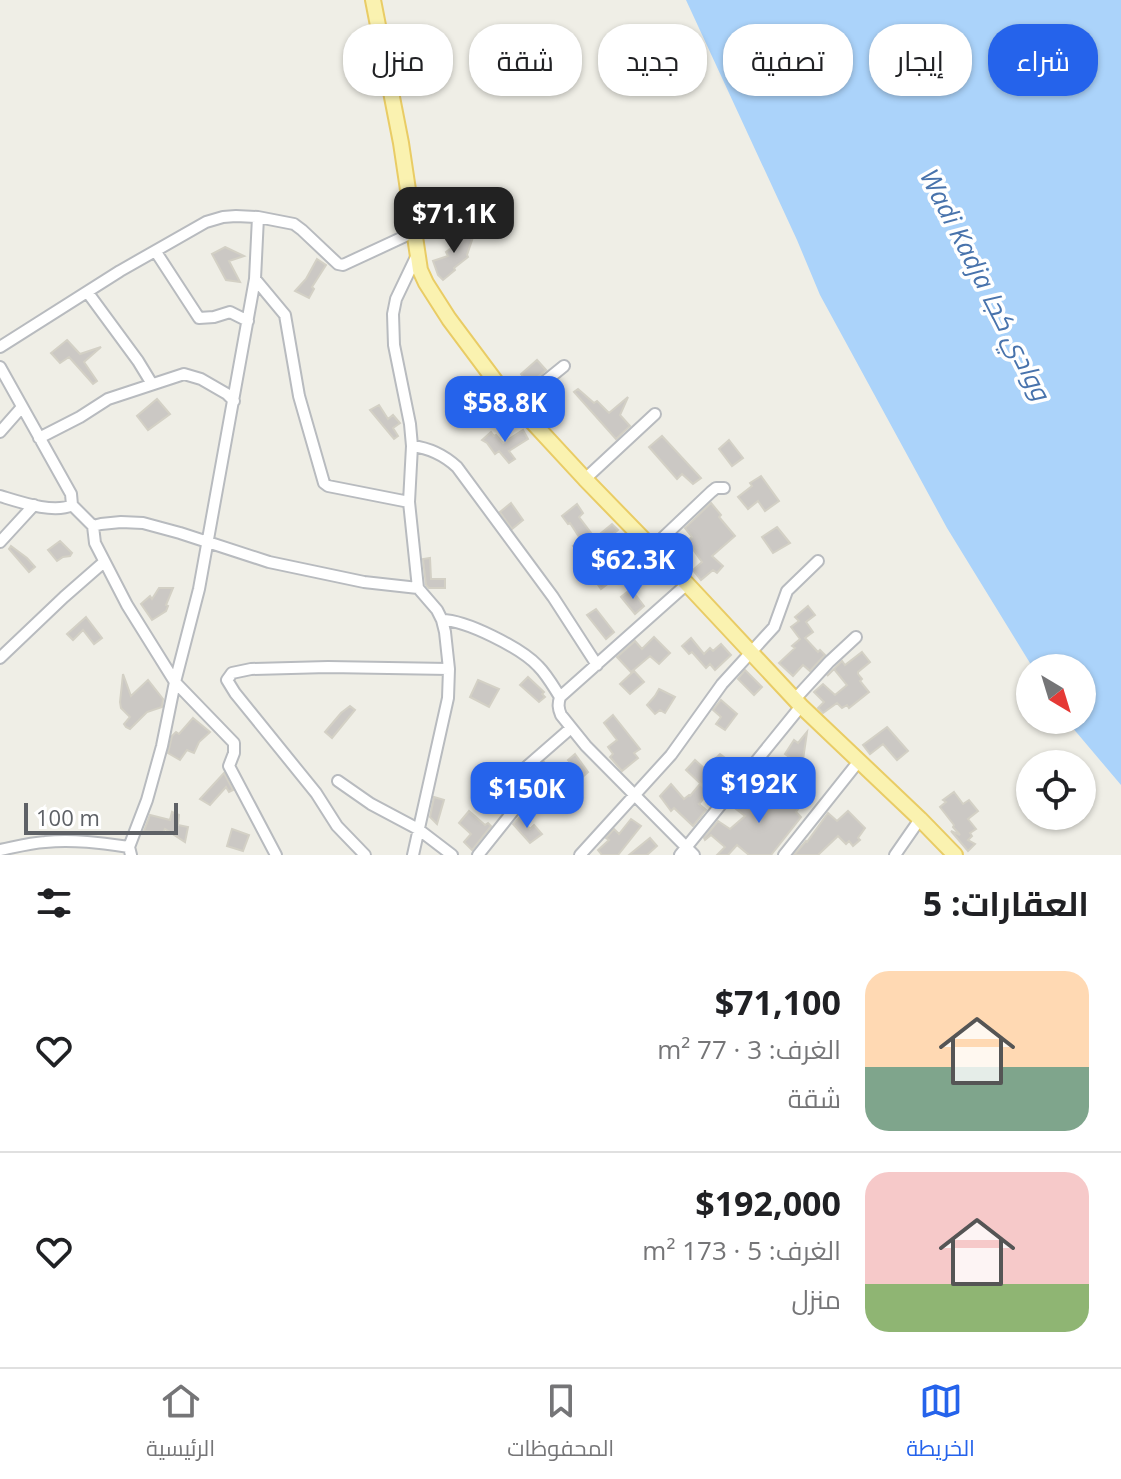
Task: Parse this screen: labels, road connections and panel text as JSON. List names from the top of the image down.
{
  "water": ["Wadi Kadja ووادي كجا"],
  "scale_bar": "100 m",
  "north": "bottom right",
  "page": {
    "chip": [
      "شراء",
      "إيجار",
      "تصفية",
      "جديد",
      "شقة",
      "منزل"
    ],
    "price": [
      "$71.1K",
      "$58.8K",
      "$62.3K",
      "$192K",
      "$150K"
    ],
    "scale": "100 m",
    "heading": "العقارات: 5",
    "list": [
      {
        "name": "$71,100",
        "note": "الغرف: 3 · 77 m² · شقة"
      },
      {
        "name": "$192,000",
        "note": "الغرف: 5 · 173 m² · منزل"
      }
    ],
    "tabs": ["الخريطة", "المحفوظات", "الرئيسية"]
  }
}
